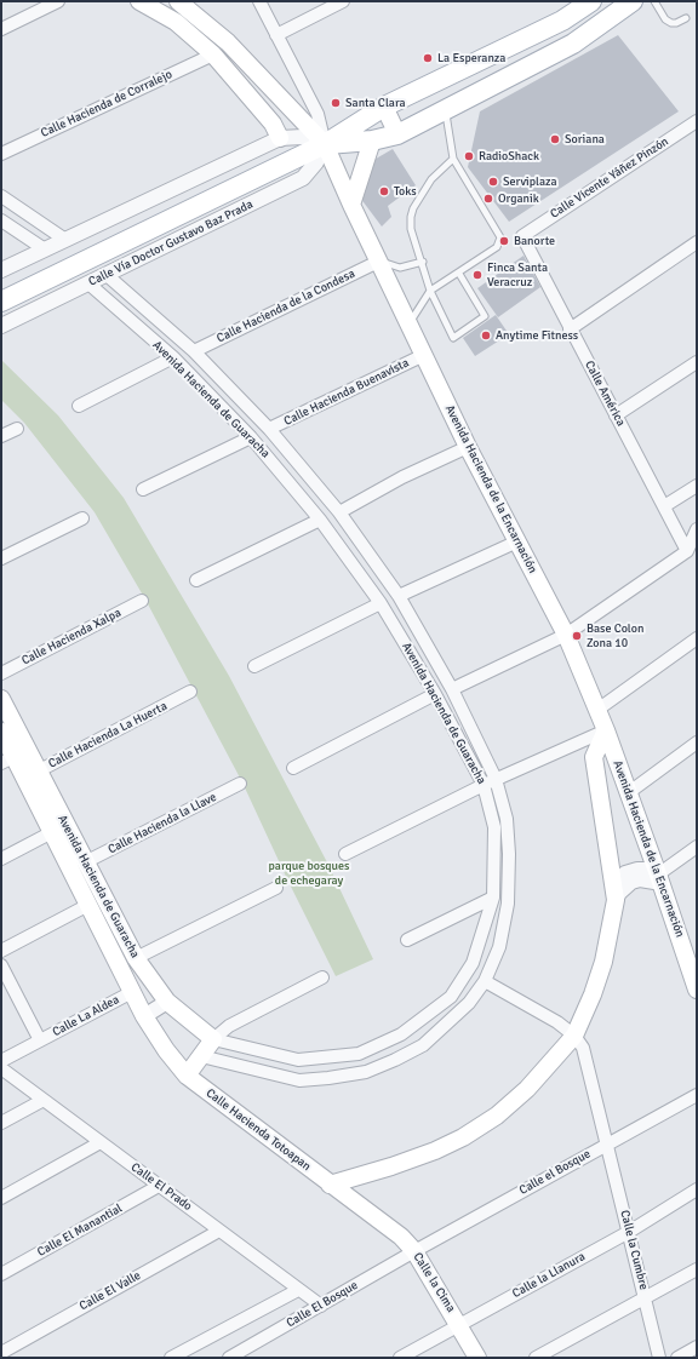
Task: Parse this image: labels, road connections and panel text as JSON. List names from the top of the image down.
{
  "streets": {
    "main road": [
      "Calle Vía Doctor Gustavo Baz Prada",
      "Avenida Hacienda de Guaracha",
      "Avenida Hacienda de la Encarnación",
      "Calle Hacienda Totoapan",
      "Calle la Cima"
    ],
    "street": [
      "Calle Hacienda de Corralejo",
      "Calle Vicente Yáñez Pinzón",
      "Calle Hacienda de la Condesa",
      "Calle Hacienda Buenavista",
      "Calle América",
      "Calle Hacienda Xalpa",
      "Calle Hacienda La Huerta",
      "Calle Hacienda la Llave",
      "Calle La Aldea",
      "Calle el Bosque",
      "Calle El Prado",
      "Calle El Manantial",
      "Calle la Cumbre",
      "Calle la Llanura",
      "Calle El Valle",
      "Calle El Bosque"
    ]
  },
  "crossings": [
    ["Calle Vicente Yáñez Pinzón", "Calle América"],
    ["Calle Vía Doctor Gustavo Baz Prada", "Avenida Hacienda de Guaracha"],
    ["Calle Vía Doctor Gustavo Baz Prada", "Avenida Hacienda de la Encarnación"],
    ["Calle Hacienda de la Condesa", "Avenida Hacienda de Guaracha"],
    ["Calle Hacienda de la Condesa", "Avenida Hacienda de la Encarnación"],
    ["Calle Hacienda Buenavista", "Avenida Hacienda de Guaracha"],
    ["Calle Hacienda Buenavista", "Avenida Hacienda de la Encarnación"],
    ["Avenida Hacienda de Guaracha", "Calle Hacienda La Huerta"],
    ["Avenida Hacienda de Guaracha", "Calle Hacienda la Llave"],
    ["Avenida Hacienda de Guaracha", "Calle La Aldea"],
    ["Avenida Hacienda de Guaracha", "Calle Hacienda Totoapan"],
    ["Calle Hacienda Totoapan", "Calle la Cima"],
    ["Calle el Bosque", "Calle la Cumbre"],
    ["Calle el Bosque", "Calle la Cima"],
    ["Calle el Bosque", "Calle El Bosque"],
    ["Calle El Prado", "Calle El Manantial"],
    ["Calle El Prado", "Calle El Valle"],
    ["Calle El Prado", "Calle El Bosque"],
    ["Calle la Cumbre", "Calle la Llanura"],
    ["Calle la Llanura", "Calle la Cima"],
    ["Calle la Cima", "Calle El Bosque"]
  ],
  "parks": ["parque bosques de echegaray"],
  "places": [
    "La Esperanza",
    "Santa Clara",
    "Soriana",
    "RadioShack",
    "Serviplaza",
    "Toks",
    "Organik",
    "Banorte",
    "Finca Santa Veracruz",
    "Anytime Fitness",
    "Base Colon Zona 10"
  ]
}
